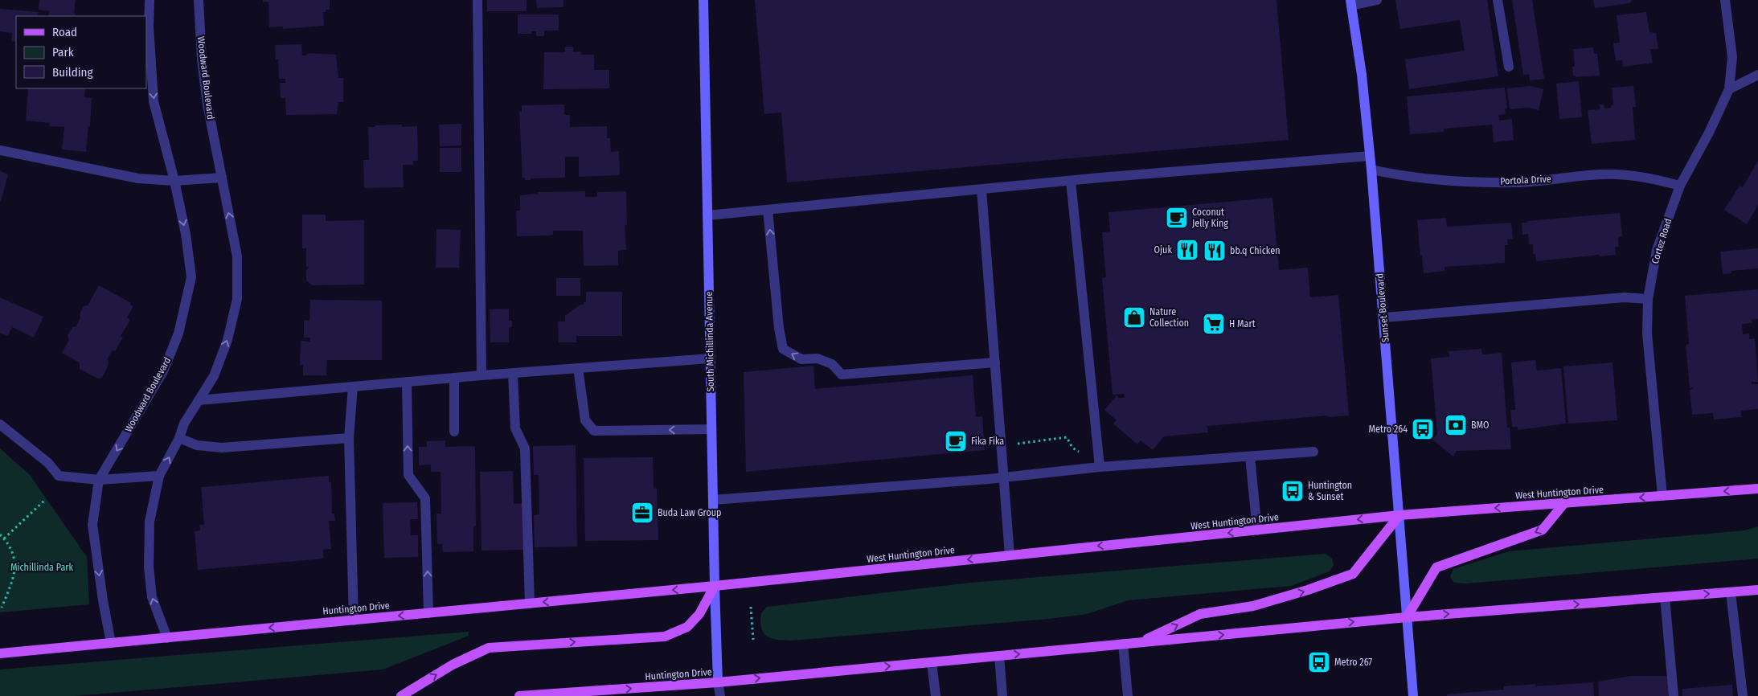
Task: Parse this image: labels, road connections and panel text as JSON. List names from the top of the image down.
{
  "streets": {
    "main road": [
      "Sunset Boulevard",
      "South Michillinda Avenue",
      "West Huntington Drive",
      "Huntington Drive"
    ],
    "street": ["Woodward Boulevard", "Portola Drive", "Cortez Road"]
  },
  "crossings": [
    ["Woodward Boulevard", "Huntington Drive"],
    ["Portola Drive", "Cortez Road"],
    ["Portola Drive", "Sunset Boulevard"],
    ["Cortez Road", "West Huntington Drive"],
    ["Sunset Boulevard", "West Huntington Drive"],
    ["South Michillinda Avenue", "West Huntington Drive"],
    ["South Michillinda Avenue", "Huntington Drive"],
    ["West Huntington Drive", "Huntington Drive"]
  ],
  "one_way": ["West Huntington Drive"],
  "parks": ["Michillinda Park"],
  "places": {
    "cafe": ["Coconut Jelly King", "Fika Fika"],
    "restaurant": ["Ojuk", "bb.q Chicken"],
    "shop": ["Nature Collection"],
    "supermarket": ["H Mart"],
    "bank": ["BMO"],
    "bus stop": ["Metro 264", "Huntington & Sunset", "Metro 267"],
    "office": ["Buda Law Group"]
  },
  "legend": ["Road", "Park", "Building"]
}
